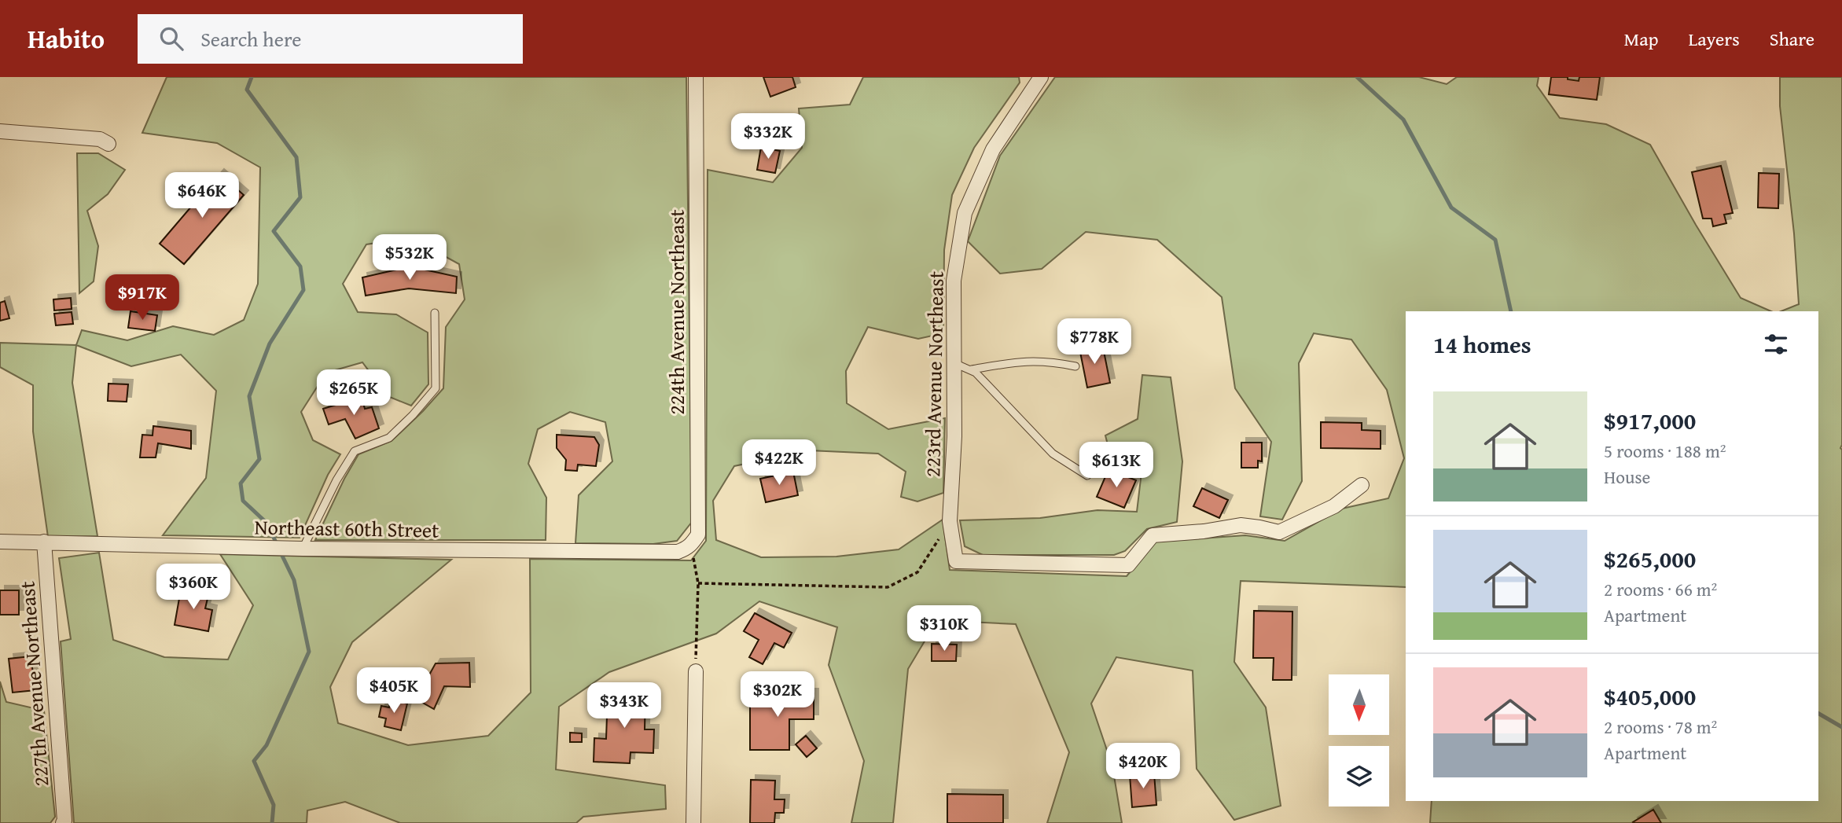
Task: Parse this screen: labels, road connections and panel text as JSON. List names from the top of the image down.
{
  "streets": {
    "street": [
      "224th Avenue Northeast",
      "223rd Avenue Northeast",
      "Northeast 60th Street",
      "227th Avenue Northeast"
    ]
  },
  "crossings": [
    ["224th Avenue Northeast", "Northeast 60th Street"],
    ["Northeast 60th Street", "227th Avenue Northeast"]
  ],
  "north": "bottom",
  "page": {
    "header": "Habito",
    "search": "Search here",
    "nav": ["Map", "Layers", "Share"],
    "price": [
      "$332K",
      "$646K",
      "$532K",
      "$917K",
      "$778K",
      "$265K",
      "$422K",
      "$613K",
      "$360K",
      "$310K",
      "$405K",
      "$302K",
      "$343K",
      "$420K"
    ],
    "heading": "14 homes",
    "list": [
      {
        "name": "$917,000",
        "note": "5 rooms · 188 m² · House"
      },
      {
        "name": "$265,000",
        "note": "2 rooms · 66 m² · Apartment"
      },
      {
        "name": "$405,000",
        "note": "2 rooms · 78 m² · Apartment"
      }
    ]
  }
}
